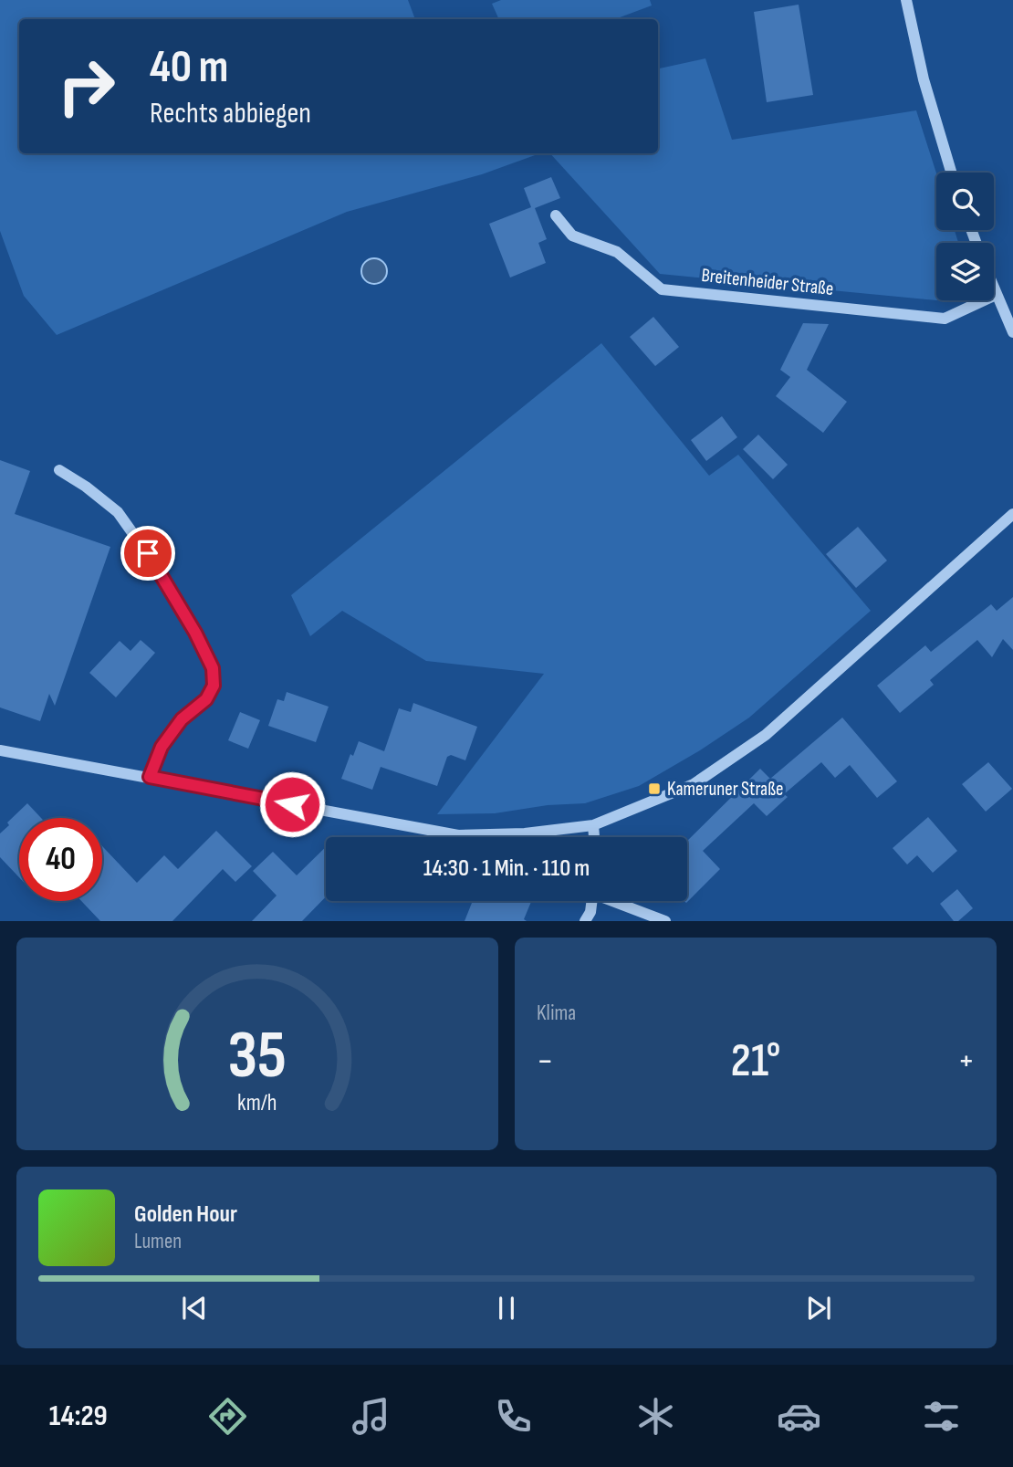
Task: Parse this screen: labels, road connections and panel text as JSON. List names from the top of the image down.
{
  "streets": {
    "street": ["Breitenheider Straße"]
  },
  "places": {
    "transit": ["Kameruner Straße"]
  },
  "page": {
    "turn": ["40 m", "Rechts abbiegen"],
    "limit": "40",
    "trip": "14:30 · 1 Min. · 110 m",
    "tile": "Klima",
    "heat": ["−", "21°", "+"],
    "song": ["Golden Hour", "Lumen"],
    "tabs": "14:29",
    "gauge": ["35", "km/h"]
  }
}
